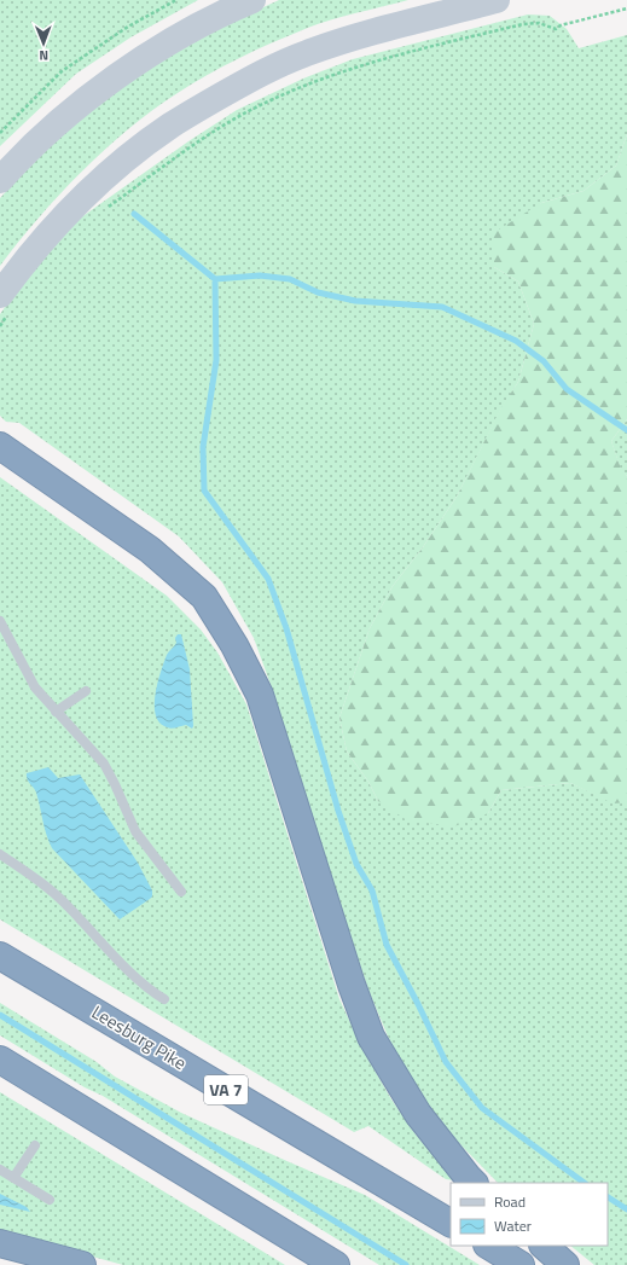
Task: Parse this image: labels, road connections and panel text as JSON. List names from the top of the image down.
{
  "streets": {
    "highway": ["Leesburg Pike", "VA 7"]
  },
  "legend": ["Road", "Water"],
  "north": "bottom"
}
